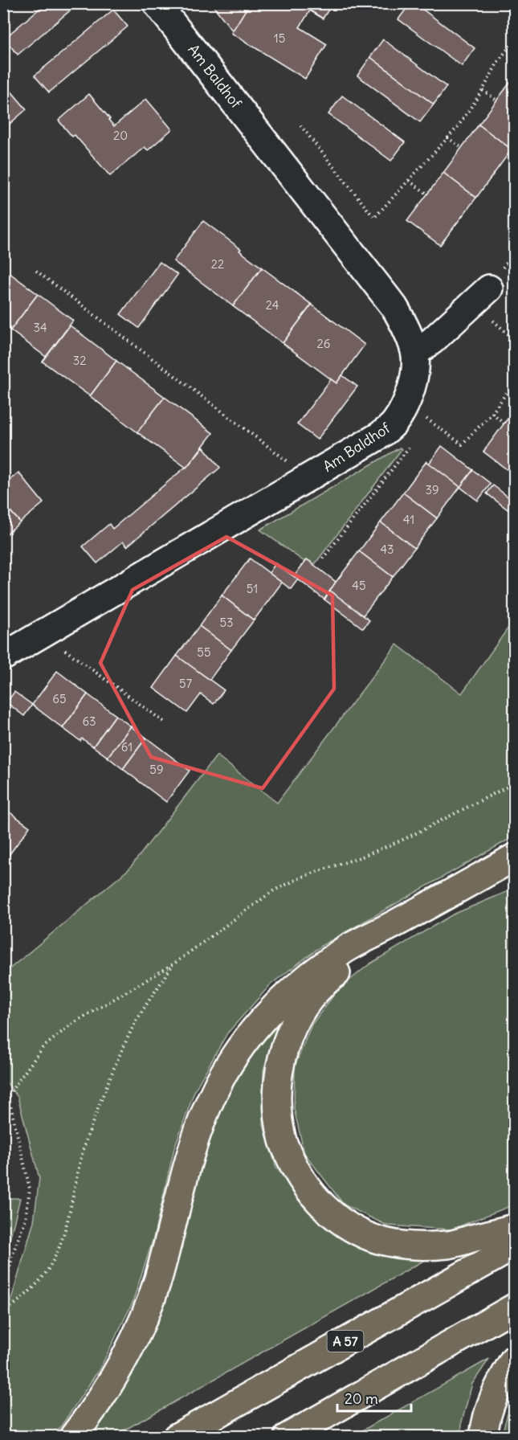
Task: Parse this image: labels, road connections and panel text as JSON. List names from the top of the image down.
{
  "streets": {
    "highway": ["A 57"],
    "street": ["Am Baldhof"]
  },
  "house_numbers": [
    "15",
    "20",
    "22",
    "24",
    "34",
    "26",
    "32",
    "39",
    "41",
    "43",
    "45",
    "51",
    "53",
    "55",
    "57",
    "65",
    "63",
    "61",
    "59"
  ],
  "scale_bar": "20 m"
}
